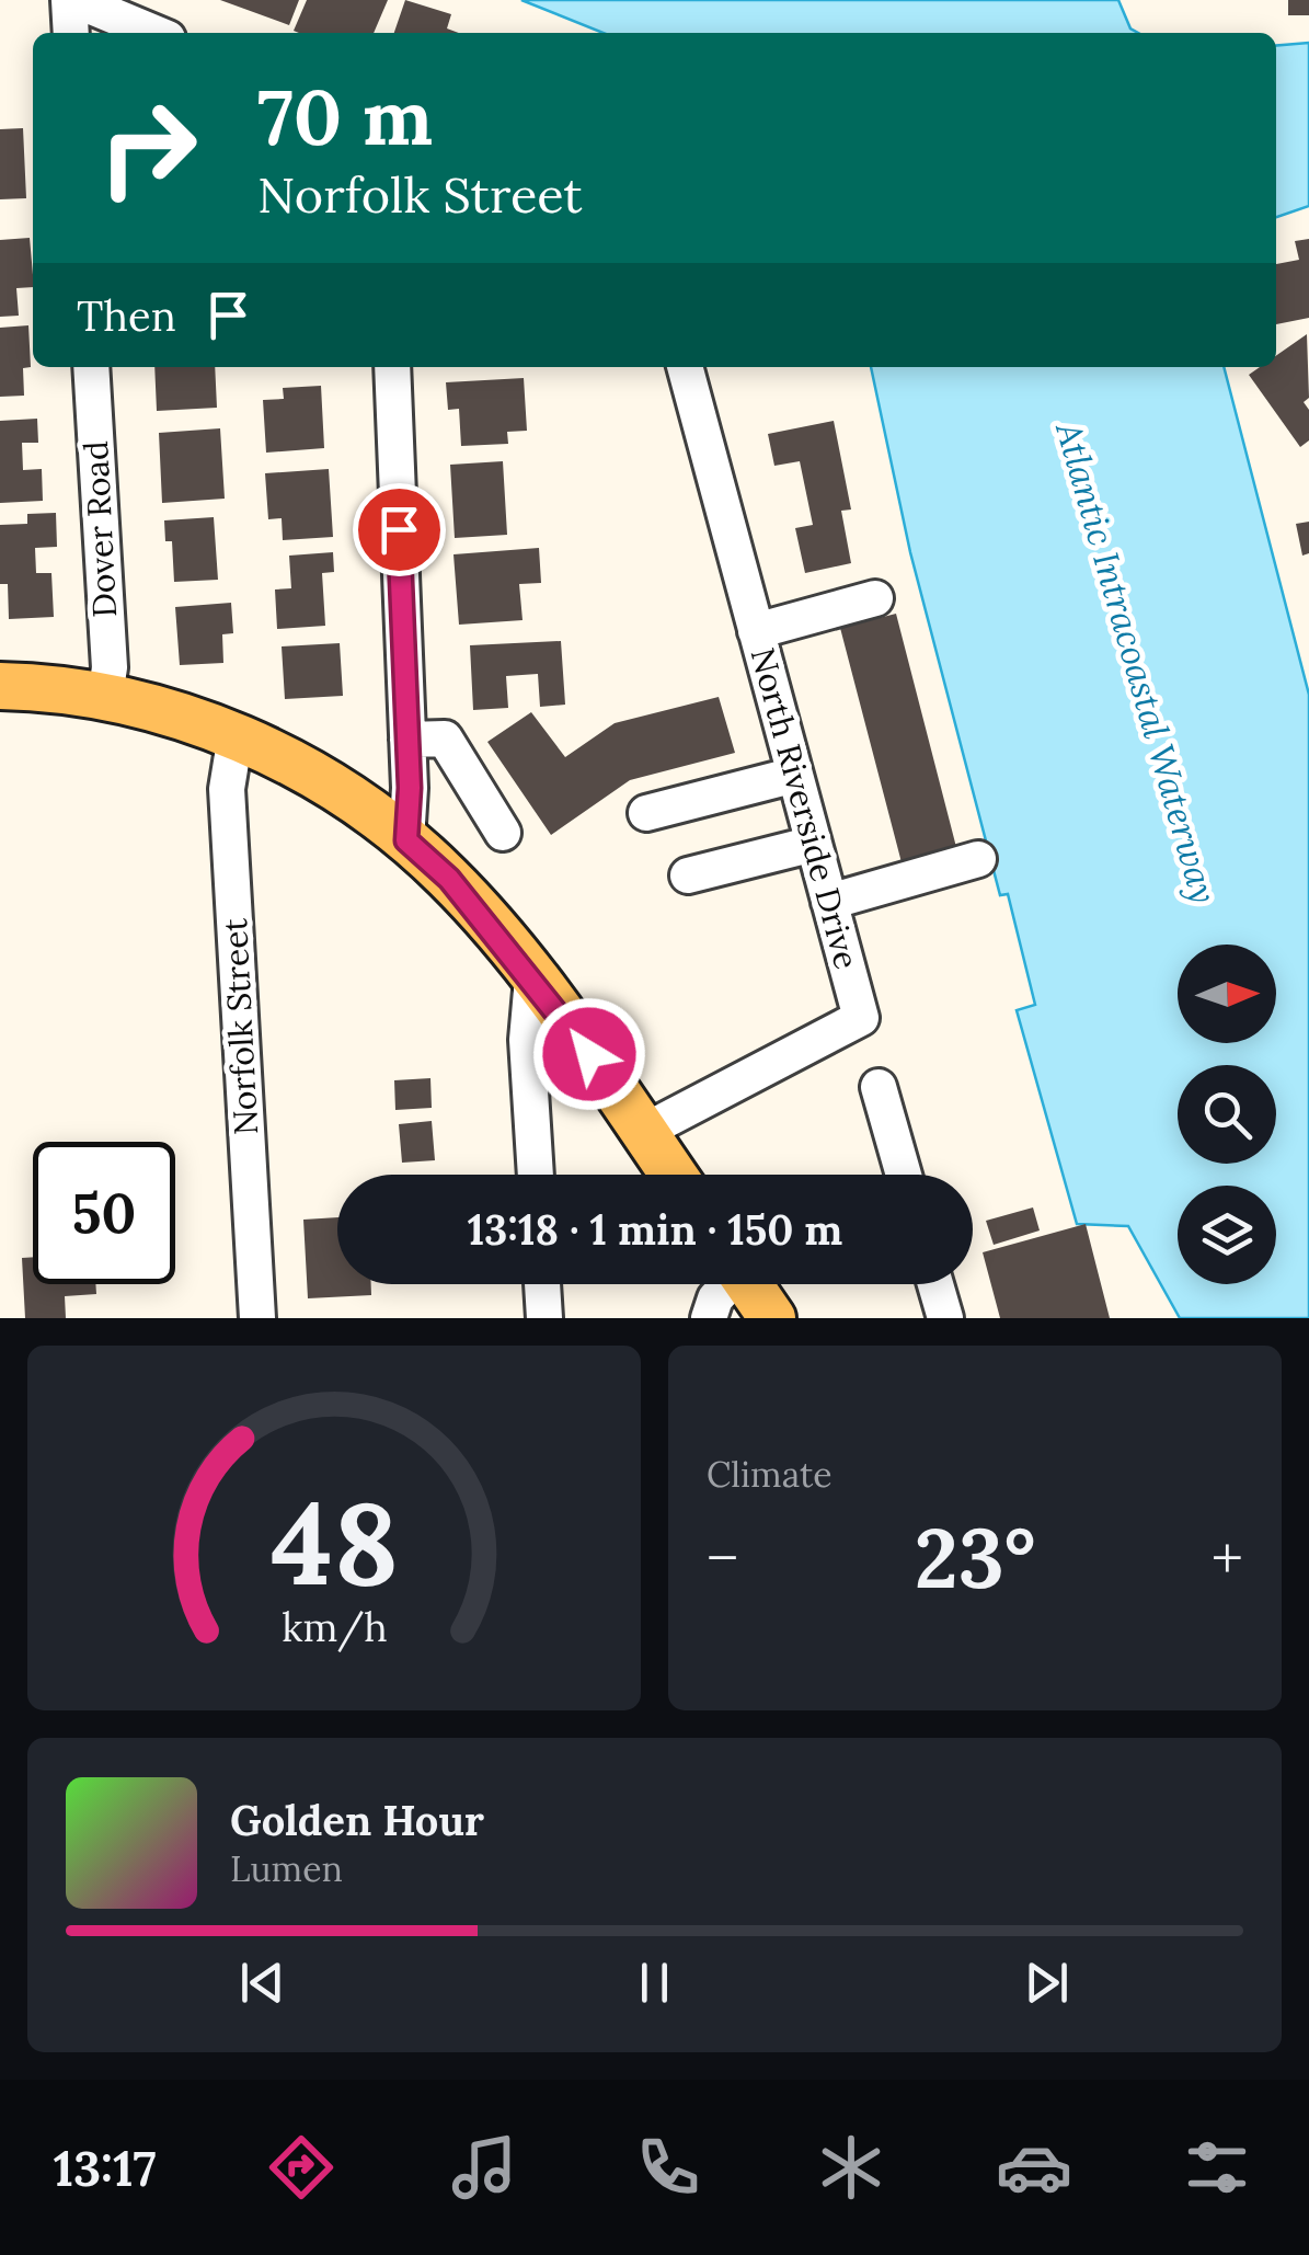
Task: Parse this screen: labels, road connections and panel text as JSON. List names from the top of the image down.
{
  "streets": {
    "street": ["Dover Road", "North Riverside Drive", "Norfolk Street"]
  },
  "water": ["Atlantic Intracoastal Waterway"],
  "north": "right",
  "page": {
    "turn": ["70 m", "Norfolk Street"],
    "then": "Then",
    "limit": "50",
    "trip": "13:18 · 1 min · 150 m",
    "tile": "Climate",
    "heat": ["−", "23°", "+"],
    "song": ["Golden Hour", "Lumen"],
    "tabs": "13:17",
    "gauge": ["48", "km/h"]
  }
}
